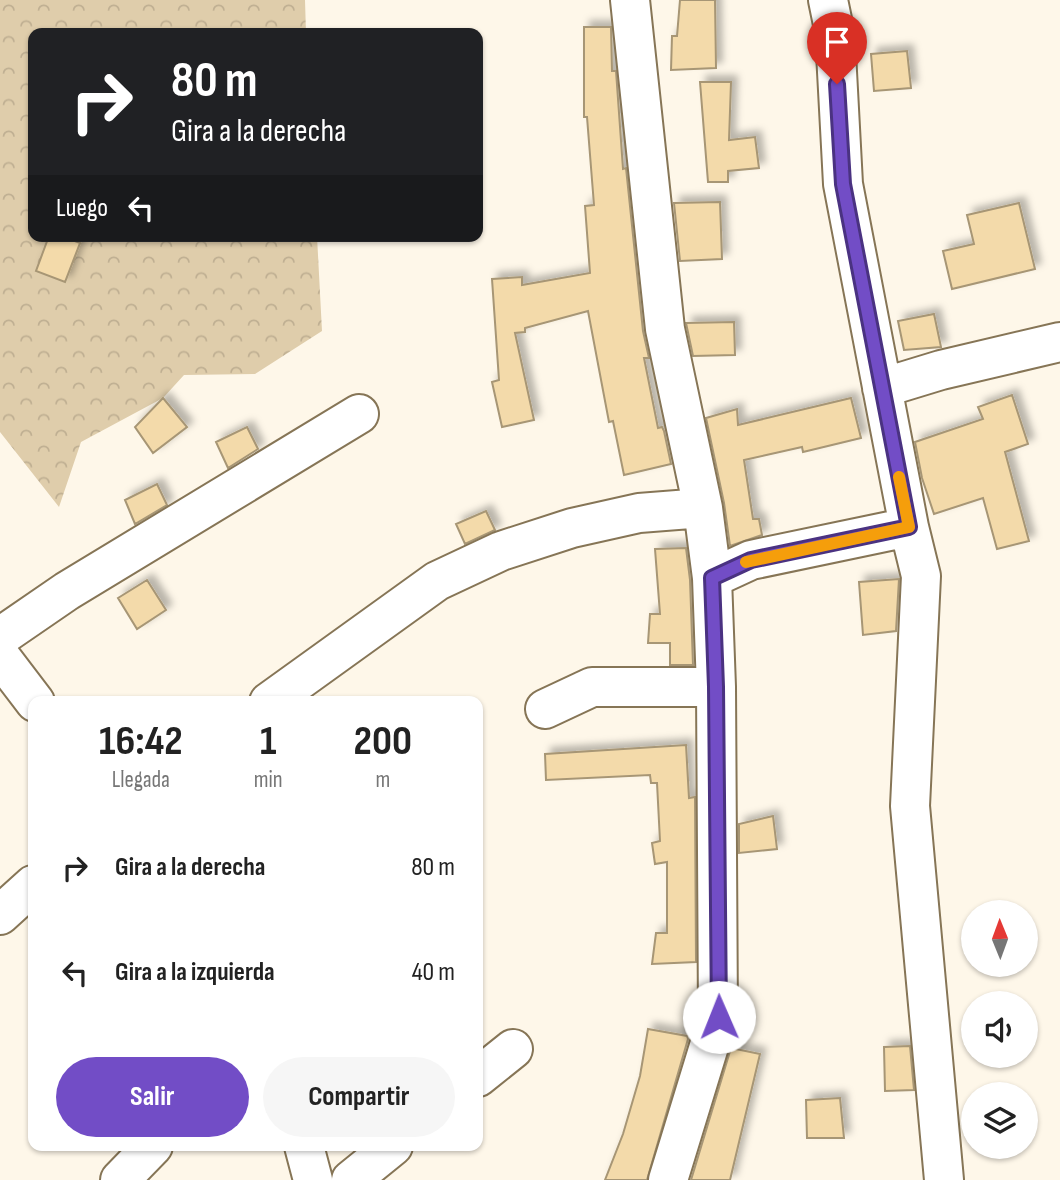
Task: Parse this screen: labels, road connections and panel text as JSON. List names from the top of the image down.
{
  "north": "top",
  "page": {
    "turn": ["80 m", "Gira a la derecha"],
    "then": "Luego",
    "eta": [
      "16:42",
      "Llegada",
      "1",
      "min",
      "200",
      "m"
    ],
    "list": [
      {
        "name": "Gira a la derecha",
        "value": "80 m"
      },
      {
        "name": "Gira a la izquierda",
        "value": "40 m"
      }
    ],
    "buttons": ["Salir", "Compartir"]
  }
}
